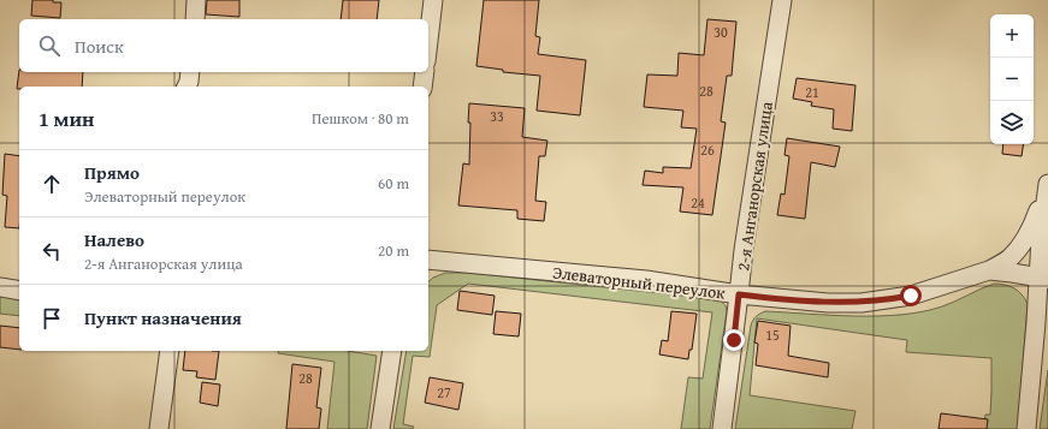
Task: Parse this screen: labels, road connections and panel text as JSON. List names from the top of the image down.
{
  "streets": {
    "street": ["2-я Анганорская улица", "Элеваторный переулок"]
  },
  "crossings": [
    ["2-я Анганорская улица", "Элеваторный переулок"]
  ],
  "house_numbers": [
    "30",
    "28",
    "21",
    "33",
    "26",
    "24",
    "15",
    "28",
    "27"
  ],
  "page": {
    "map_buttons": ["+", "−"],
    "search": "Поиск",
    "heading": ["1 мин", "Пешком · 80 m"],
    "list": [
      ["Прямо", "Элеваторный переулок", "60 m"],
      ["Налево", "2-я Анганорская улица", "20 m"],
      "Пункт назначения"
    ]
  }
}
